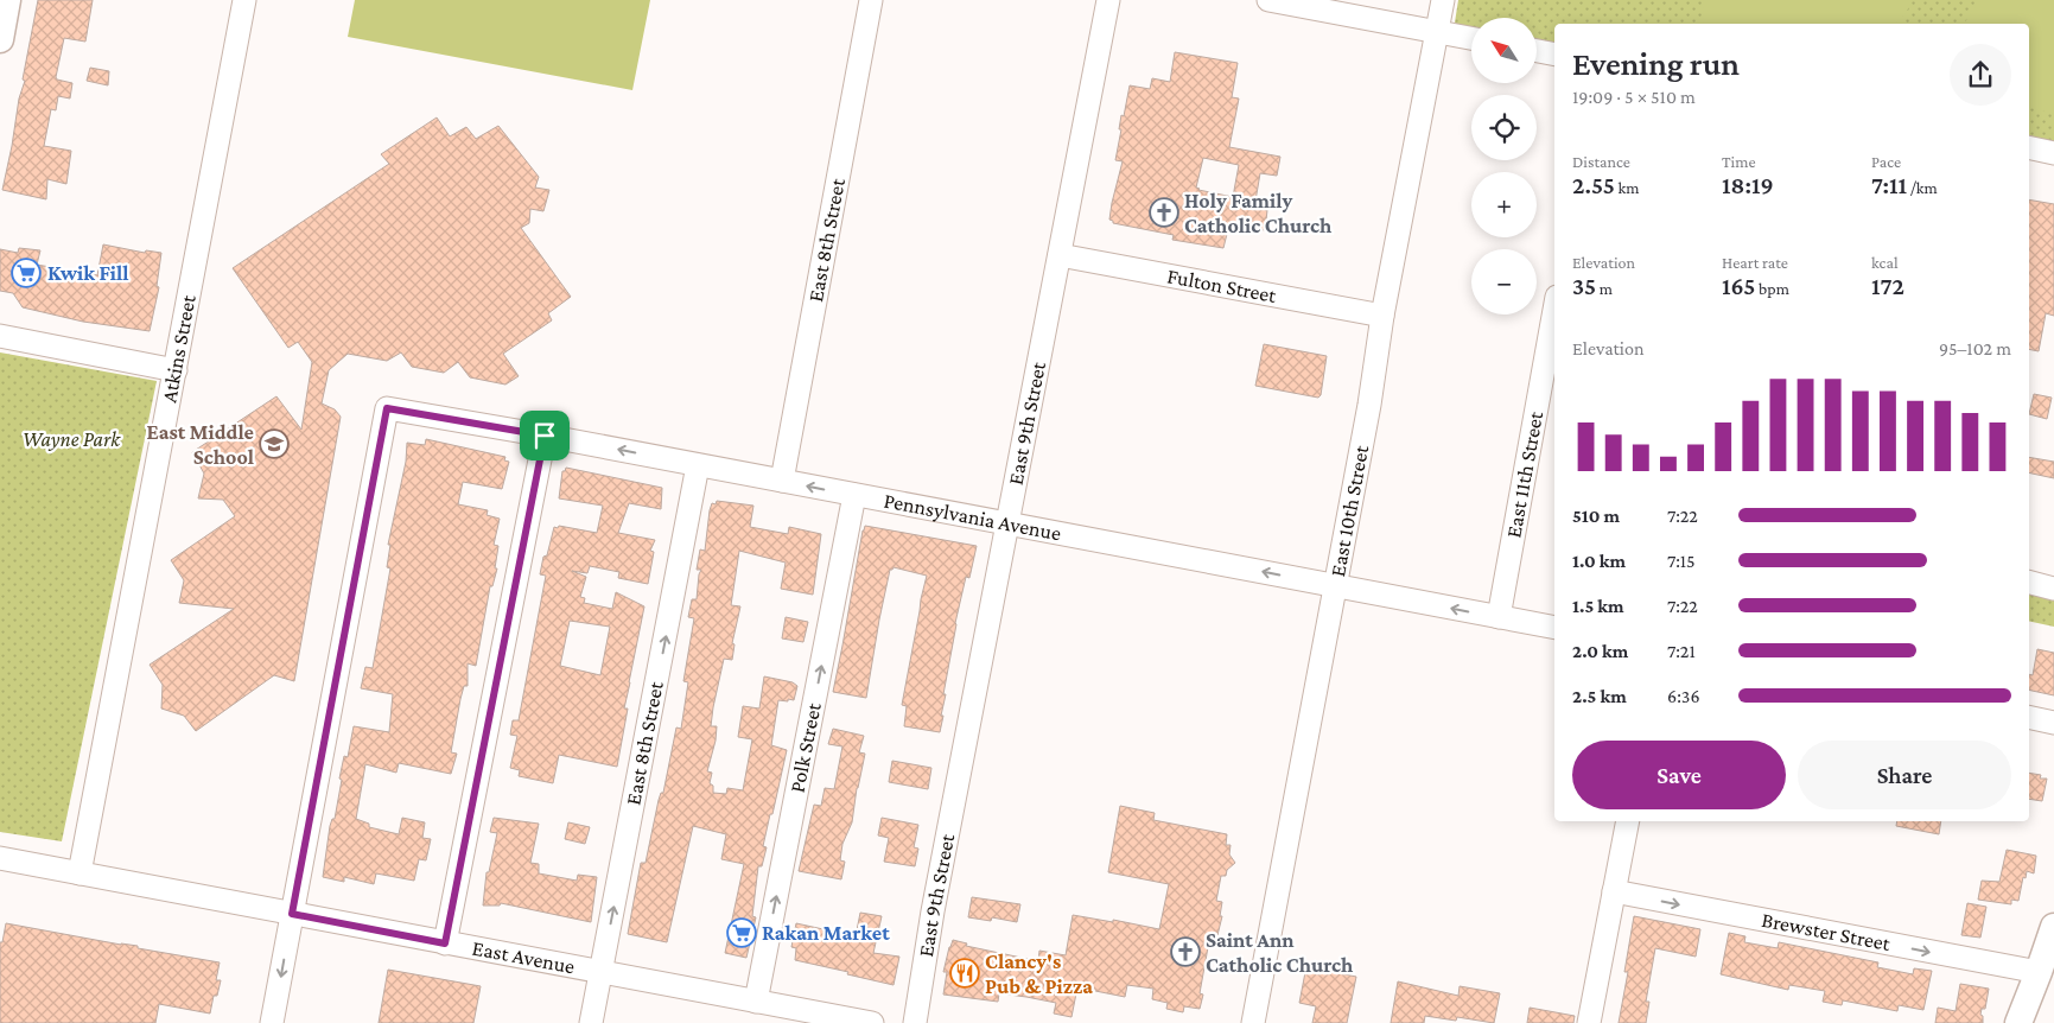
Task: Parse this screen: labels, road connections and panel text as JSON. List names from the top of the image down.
{
  "streets": {
    "street": [
      "East 8th Street",
      "Fulton Street",
      "Atkins Street",
      "East 9th Street",
      "East 11th Street",
      "East 10th Street",
      "Pennsylvania Avenue",
      "Polk Street",
      "Brewster Street",
      "East Avenue"
    ]
  },
  "crossings": [
    ["East 8th Street", "Pennsylvania Avenue"],
    ["East 8th Street", "East Avenue"],
    ["Fulton Street", "East 9th Street"],
    ["Fulton Street", "East 10th Street"],
    ["Atkins Street", "East Avenue"],
    ["East 9th Street", "Pennsylvania Avenue"],
    ["East 11th Street", "Pennsylvania Avenue"],
    ["East 10th Street", "Pennsylvania Avenue"],
    ["Pennsylvania Avenue", "Polk Street"],
    ["Pennsylvania Avenue", "East Avenue"],
    ["Polk Street", "East Avenue"]
  ],
  "one_way": ["Pennsylvania Avenue", "Polk Street", "Brewster Street"],
  "parks": ["Wayne Park"],
  "places": {
    "church": ["Holy Family Catholic Church", "Saint Ann Catholic Church"],
    "supermarket": ["Kwik Fill", "Rakan Market"],
    "school or university": ["East Middle School"],
    "restaurant": ["Clancy's Pub & Pizza"]
  },
  "north": "top left",
  "page": {
    "map_buttons": ["+", "−"],
    "heading": ["Evening run", "19:09 · 5 × 510 m"],
    "stats": [
      ["Distance", "2.55 km"],
      ["Time", "18:19"],
      ["Pace", "7:11 /km"],
      ["Elevation", "35 m"],
      ["Heart rate", "165 bpm"],
      ["kcal", "172"]
    ],
    "chart": ["Elevation", "95–102 m"],
    "list": [
      {
        "name": "510 m",
        "note": "7:22"
      },
      {
        "name": "1.0 km",
        "note": "7:15"
      },
      {
        "name": "1.5 km",
        "note": "7:22"
      },
      {
        "name": "2.0 km",
        "note": "7:21"
      },
      {
        "name": "2.5 km",
        "note": "6:36"
      }
    ],
    "buttons": ["Save", "Share"]
  }
}
